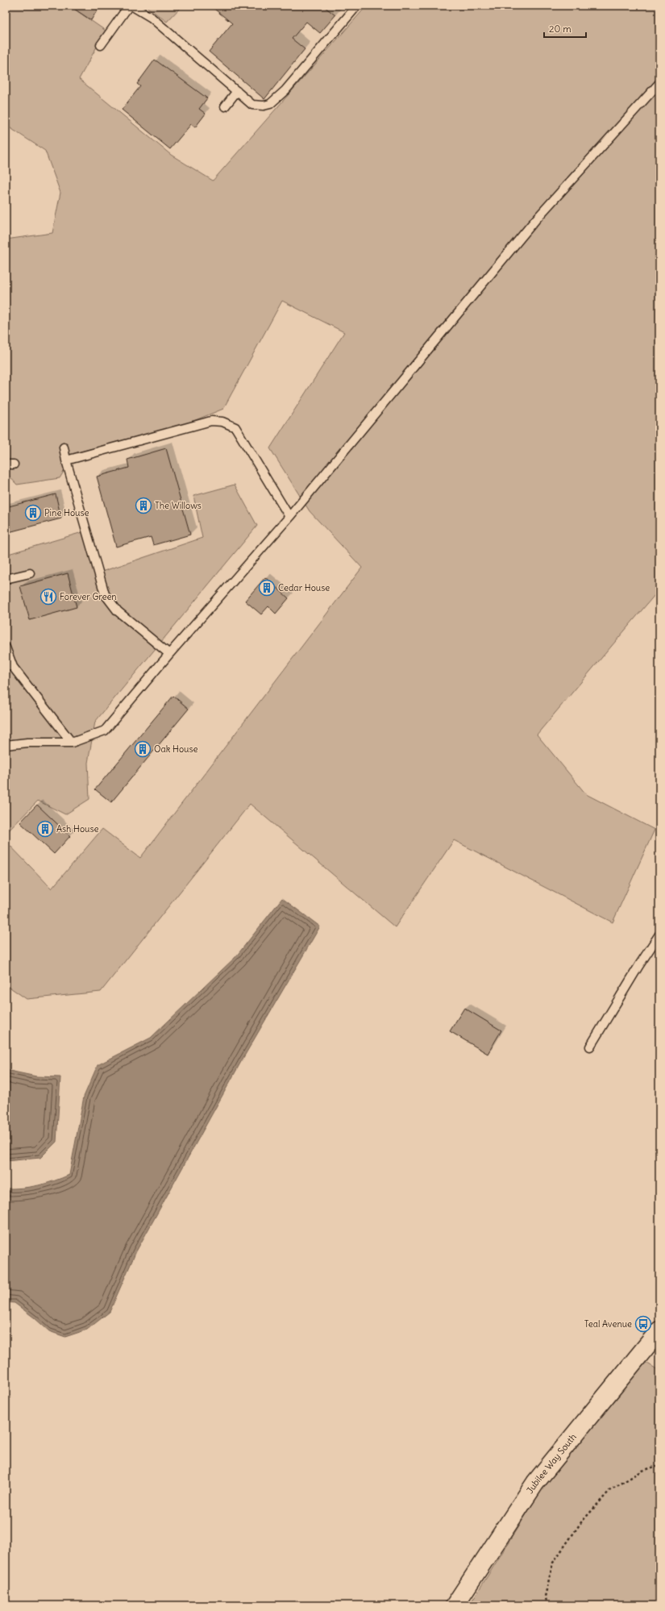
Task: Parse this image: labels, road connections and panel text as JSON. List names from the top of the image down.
{
  "streets": {
    "street": ["Jubilee Way South"]
  },
  "places": {
    "building": [
      "The Willows",
      "Pine House",
      "Cedar House",
      "Oak House",
      "Ash House"
    ],
    "restaurant": ["Forever Green"],
    "bus stop": ["Teal Avenue"]
  },
  "scale_bar": "20 m"
}
